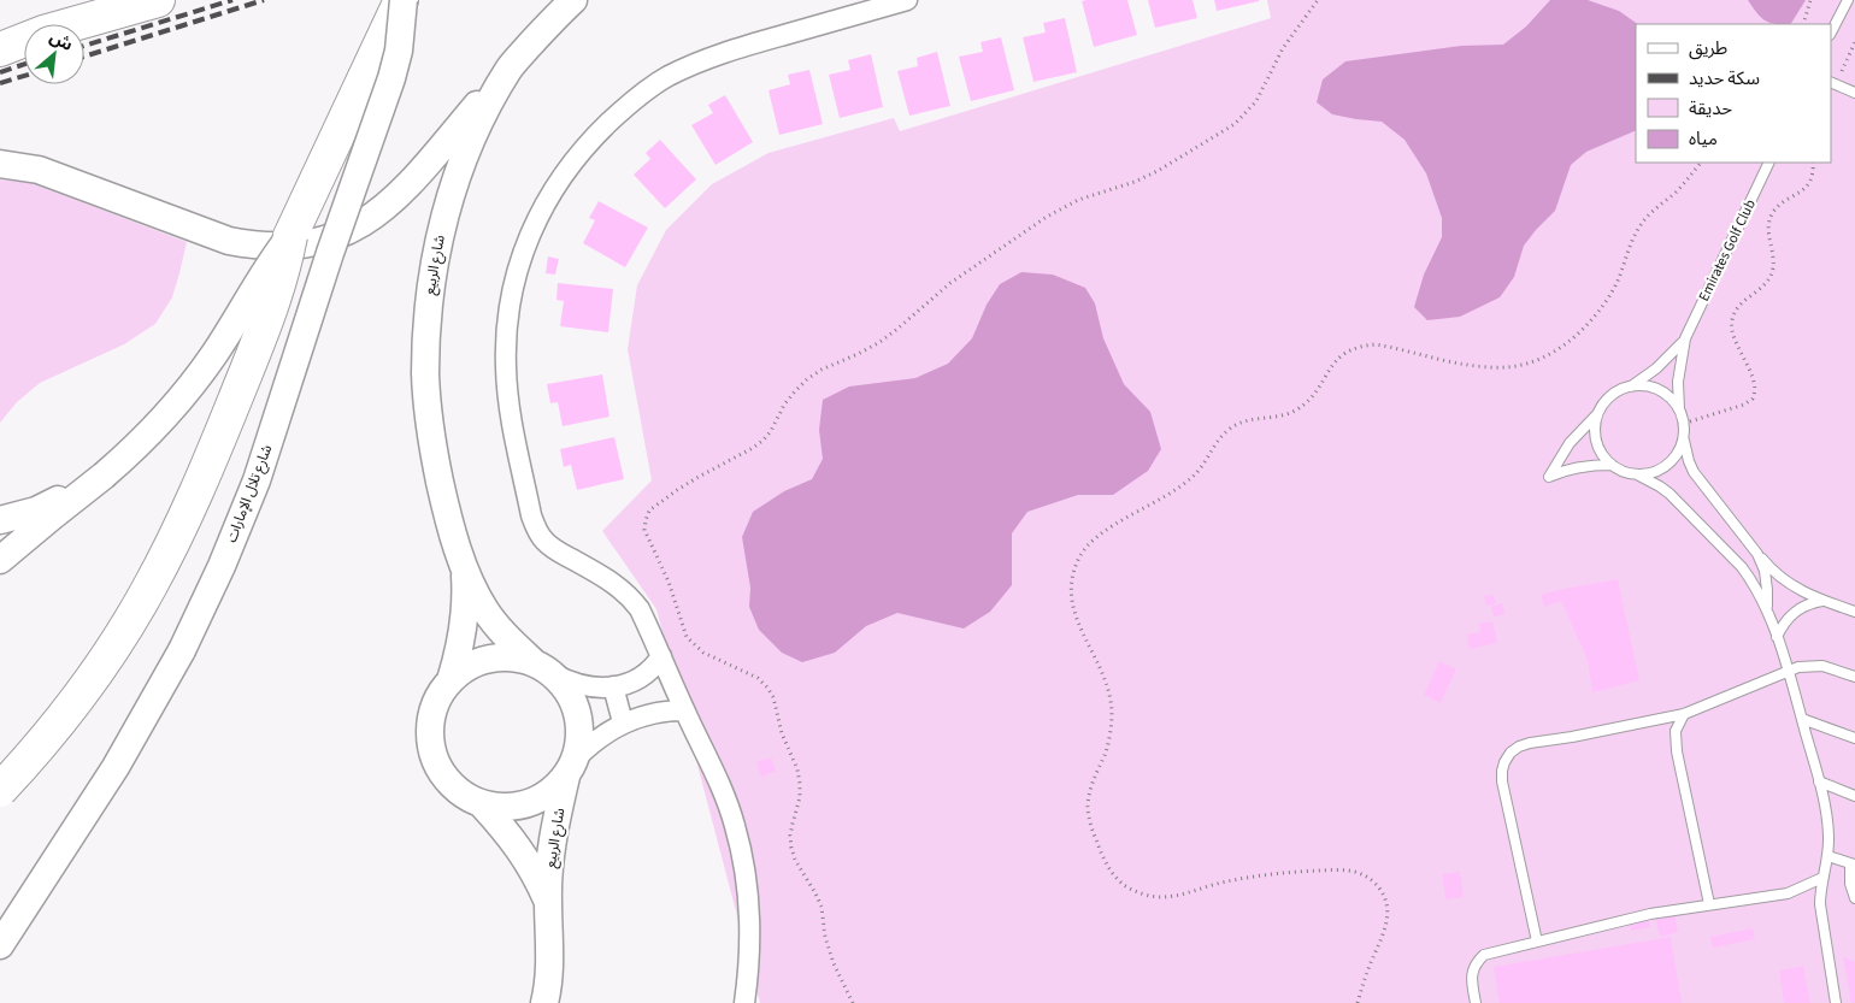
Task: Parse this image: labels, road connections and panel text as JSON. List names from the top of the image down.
{
  "streets": {
    "main road": ["شارع الربيع", "شارع تلال الإمارات"],
    "lane": ["Emirates Golf Club"]
  },
  "legend": [
    "طريق",
    "سكة حديد",
    "حديقة",
    "مياه"
  ],
  "north": "top right"
}
